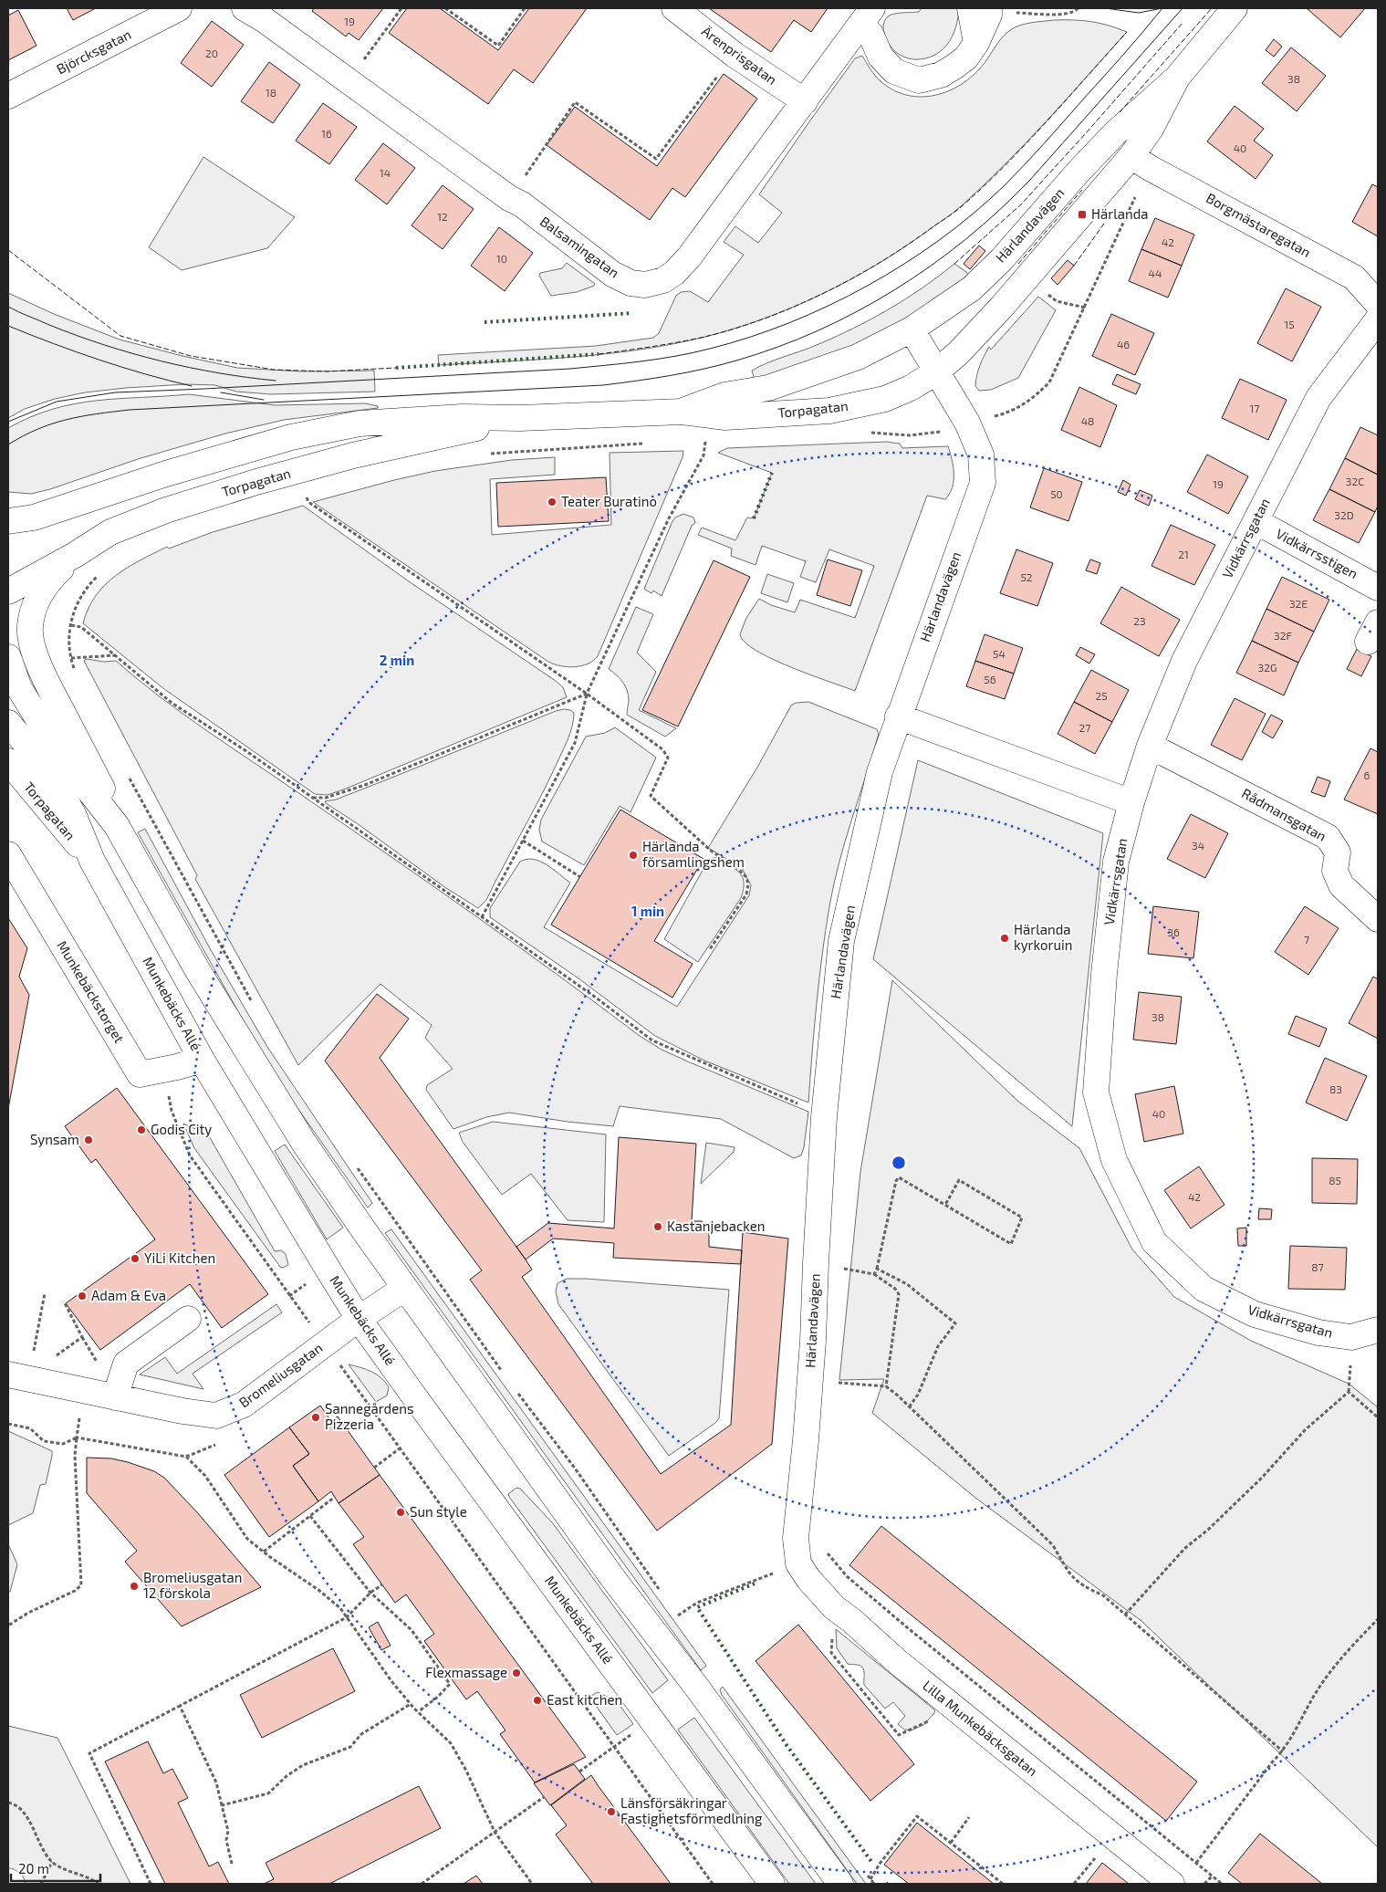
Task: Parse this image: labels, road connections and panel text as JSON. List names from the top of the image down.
{
  "streets": {
    "street": [
      "Björcksgatan",
      "Ärenprisgatan",
      "Härlandavägen",
      "Borgmästaregatan",
      "Balsamingatan",
      "Torpagatan",
      "Vidkärrsgatan",
      "Vidkärrsstigen",
      "Rådmansgatan",
      "Munkebäckstorget",
      "Munkebäcks Allé",
      "Bromeliusgatan",
      "Lilla Munkebäcksgatan"
    ]
  },
  "crossings": [
    ["Ärenprisgatan", "Balsamingatan"],
    ["Härlandavägen", "Borgmästaregatan"],
    ["Härlandavägen", "Torpagatan"],
    ["Härlandavägen", "Lilla Munkebäcksgatan"],
    ["Torpagatan", "Munkebäcks Allé"],
    ["Vidkärrsgatan", "Vidkärrsstigen"],
    ["Vidkärrsgatan", "Rådmansgatan"],
    ["Munkebäckstorget", "Munkebäcks Allé"],
    ["Munkebäcks Allé", "Bromeliusgatan"]
  ],
  "places": {
    "transit": ["Härlanda"],
    "other": [
      "Teater Buratino",
      "Härlanda församlingshem",
      "Härlanda kyrkoruin",
      "Godis City",
      "Synsam",
      "Kastanjebacken",
      "YiLi Kitchen",
      "Adam & Eva",
      "Sannegårdens Pizzeria",
      "Sun style",
      "Bromeliusgatan 12 förskola",
      "Flexmassage",
      "East kitchen",
      "Länsförsäkringar Fastighetsförmedlning"
    ]
  },
  "house_numbers": [
    "19",
    "20",
    "38",
    "18",
    "16",
    "40",
    "14",
    "12",
    "42",
    "10",
    "44",
    "15",
    "46",
    "17",
    "48",
    "32C",
    "19",
    "50",
    "32D",
    "21",
    "52",
    "32E",
    "23",
    "32F",
    "54",
    "32G",
    "56",
    "25",
    "27",
    "6",
    "34",
    "36",
    "7",
    "38",
    "83",
    "40",
    "85",
    "42",
    "87"
  ],
  "scale_bar": "20 m",
  "rings": ["2 min", "1 min"]
}
